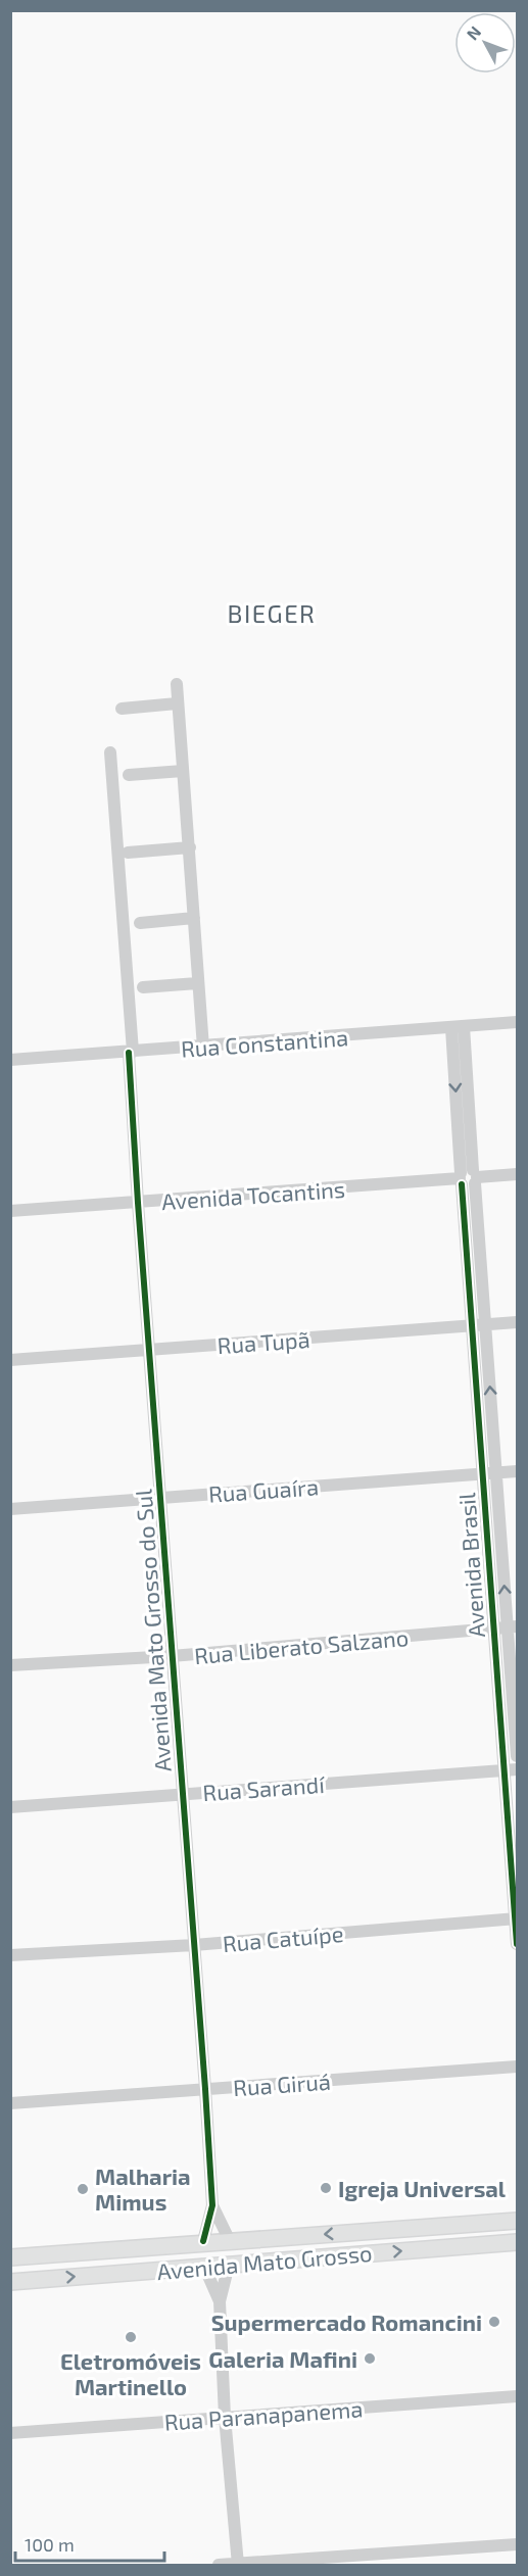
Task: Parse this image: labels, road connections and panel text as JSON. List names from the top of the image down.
{
  "streets": {
    "main road": ["Avenida Mato Grosso"],
    "street": [
      "Rua Constantina",
      "Avenida Tocantins",
      "Rua Tupã",
      "Rua Guaíra",
      "Avenida Brasil",
      "Avenida Mato Grosso do Sul",
      "Rua Liberato Salzano",
      "Rua Sarandí",
      "Rua Catuípe",
      "Rua Giruá",
      "Rua Paranapanema"
    ]
  },
  "crossings": [
    ["Rua Constantina", "Avenida Brasil"],
    ["Rua Constantina", "Avenida Mato Grosso do Sul"],
    ["Avenida Tocantins", "Avenida Brasil"],
    ["Avenida Tocantins", "Avenida Mato Grosso do Sul"],
    ["Rua Tupã", "Avenida Brasil"],
    ["Rua Tupã", "Avenida Mato Grosso do Sul"],
    ["Rua Guaíra", "Avenida Brasil"],
    ["Rua Guaíra", "Avenida Mato Grosso do Sul"],
    ["Avenida Brasil", "Rua Liberato Salzano"],
    ["Avenida Brasil", "Rua Sarandí"],
    ["Avenida Brasil", "Rua Catuípe"],
    ["Avenida Mato Grosso do Sul", "Rua Liberato Salzano"],
    ["Avenida Mato Grosso do Sul", "Rua Sarandí"],
    ["Avenida Mato Grosso do Sul", "Rua Catuípe"],
    ["Avenida Mato Grosso do Sul", "Rua Giruá"]
  ],
  "districts": ["BIEGER"],
  "places": [
    "Igreja Universal",
    "Malharia Mimus",
    "Supermercado Romancini",
    "Eletromóveis Martinello",
    "Galeria Mafini"
  ],
  "scale_bar": "100 m",
  "north": "top left"
}
